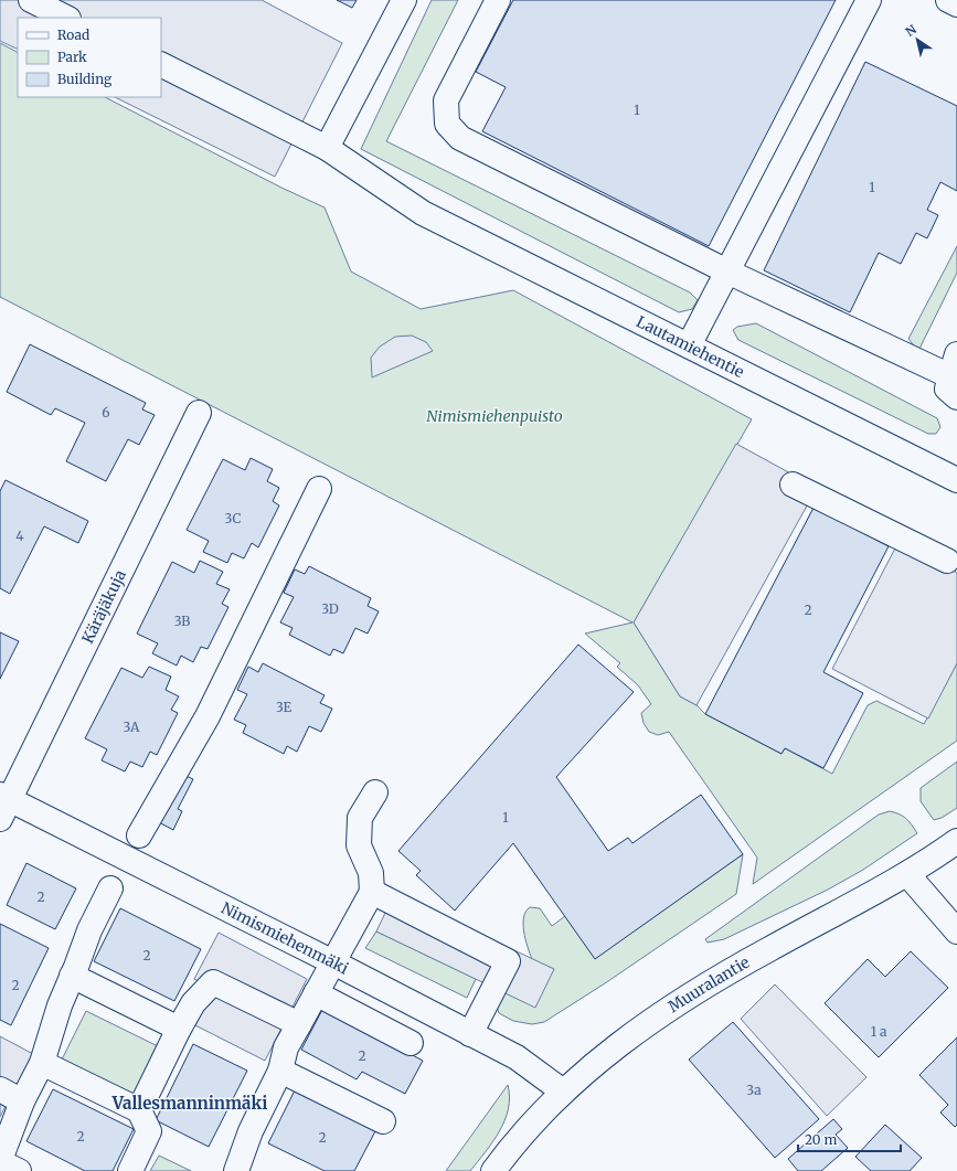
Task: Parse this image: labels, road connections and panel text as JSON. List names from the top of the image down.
{
  "streets": {
    "street": [
      "Lautamiehentie",
      "Käräjäkuja",
      "Nimismiehenmäki",
      "Muuralantie"
    ]
  },
  "crossings": [
    ["Käräjäkuja", "Nimismiehenmäki"],
    ["Nimismiehenmäki", "Muuralantie"]
  ],
  "districts": ["Vallesmanninmäki"],
  "parks": ["Nimismiehenpuisto"],
  "house_numbers": [
    "1",
    "1",
    "6",
    "3C",
    "4",
    "3D",
    "2",
    "3B",
    "3E",
    "3A",
    "1",
    "2",
    "2",
    "2",
    "1 a",
    "2",
    "3a",
    "2",
    "2"
  ],
  "legend": ["Road", "Park", "Building"],
  "scale_bar": "20 m",
  "north": "top left"
}
